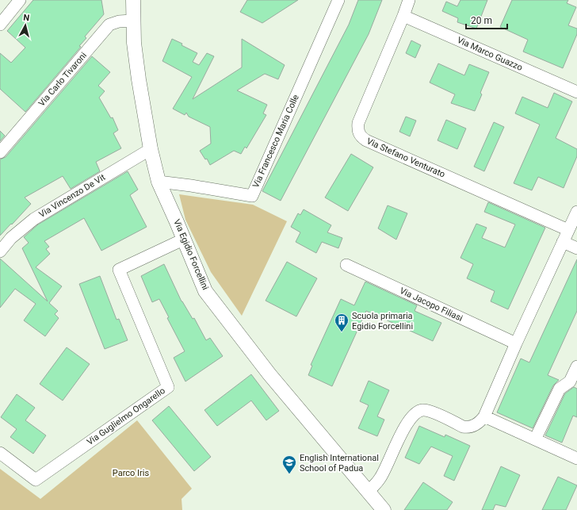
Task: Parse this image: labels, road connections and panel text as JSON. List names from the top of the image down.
{
  "streets": {
    "street": [
      "Via Marco Guazzo",
      "Via Carlo Tivaroni",
      "Via Francesco Maria Colle",
      "Via Stefano Venturato",
      "Via Vincenzo De Vit",
      "Via Egidio Forcellini",
      "Via Jacopo Filiasi",
      "Via Guglielmo Ongarello"
    ]
  },
  "crossings": [
    ["Via Marco Guazzo", "Via Stefano Venturato"],
    ["Via Carlo Tivaroni", "Via Egidio Forcellini"],
    ["Via Francesco Maria Colle", "Via Egidio Forcellini"],
    ["Via Vincenzo De Vit", "Via Egidio Forcellini"],
    ["Via Egidio Forcellini", "Via Guglielmo Ongarello"]
  ],
  "parks": ["Parco Iris"],
  "places": {
    "building": ["Scuola primaria Egidio Forcellini"],
    "school or university": ["English International School of Padua"]
  },
  "scale_bar": "20 m",
  "north": "top"
}
